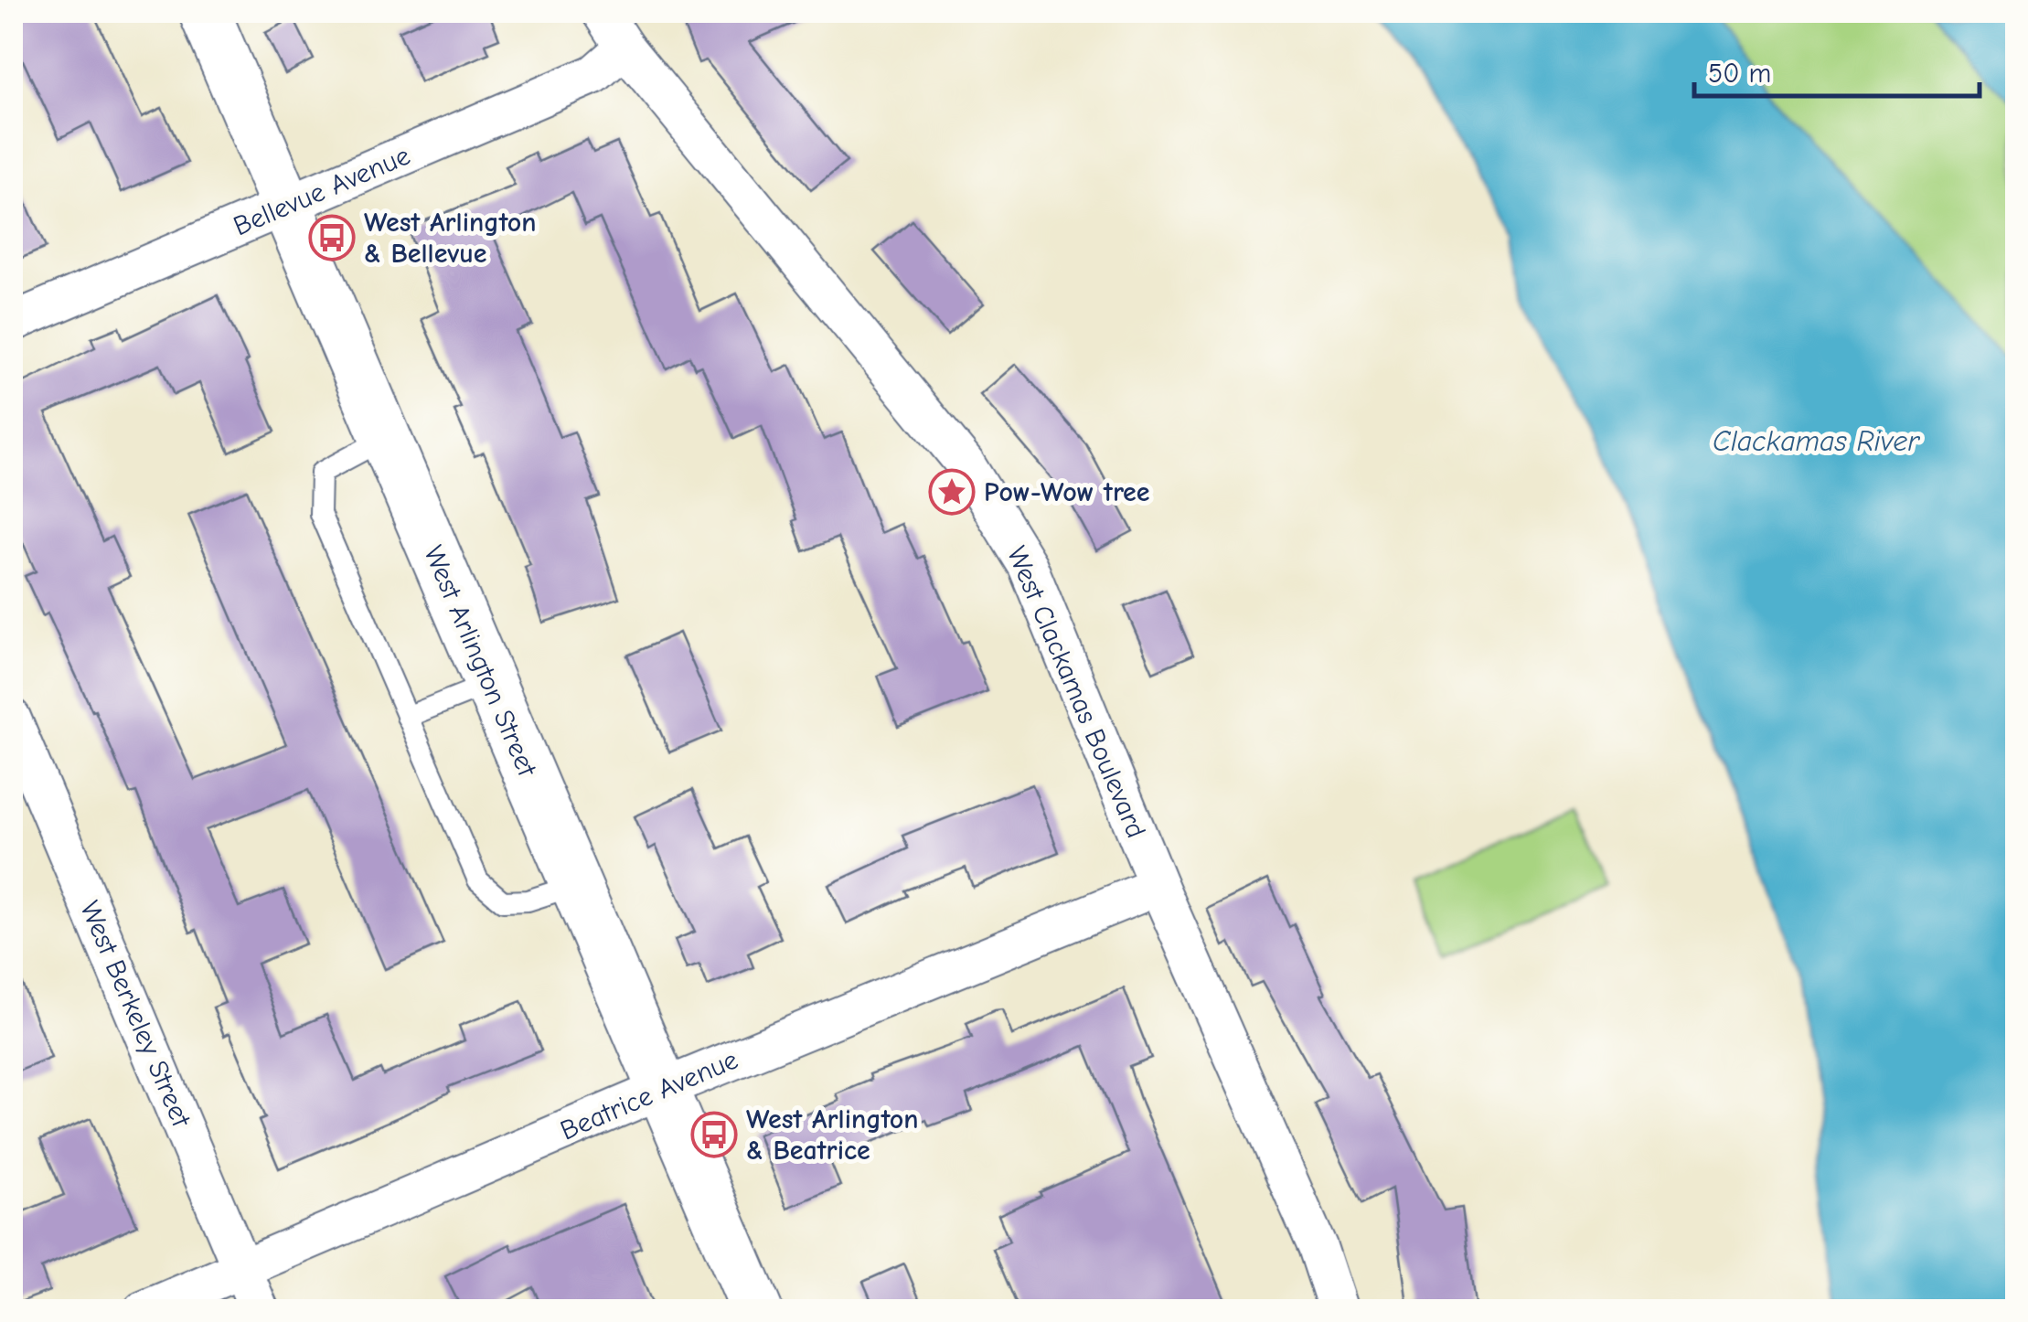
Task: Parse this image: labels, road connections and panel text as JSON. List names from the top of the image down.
{
  "streets": {
    "main road": ["West Arlington Street"],
    "street": [
      "Bellevue Avenue",
      "West Clackamas Boulevard",
      "West Berkeley Street",
      "Beatrice Avenue"
    ]
  },
  "crossings": [
    ["Bellevue Avenue", "West Arlington Street"],
    ["Bellevue Avenue", "West Clackamas Boulevard"],
    ["West Arlington Street", "Beatrice Avenue"],
    ["West Clackamas Boulevard", "Beatrice Avenue"],
    ["West Berkeley Street", "Beatrice Avenue"]
  ],
  "water": ["Clackamas River"],
  "places": {
    "bus stop": ["West Arlington & Bellevue", "West Arlington & Beatrice"],
    "place": ["Pow-Wow tree"]
  },
  "scale_bar": "50 m"
}
